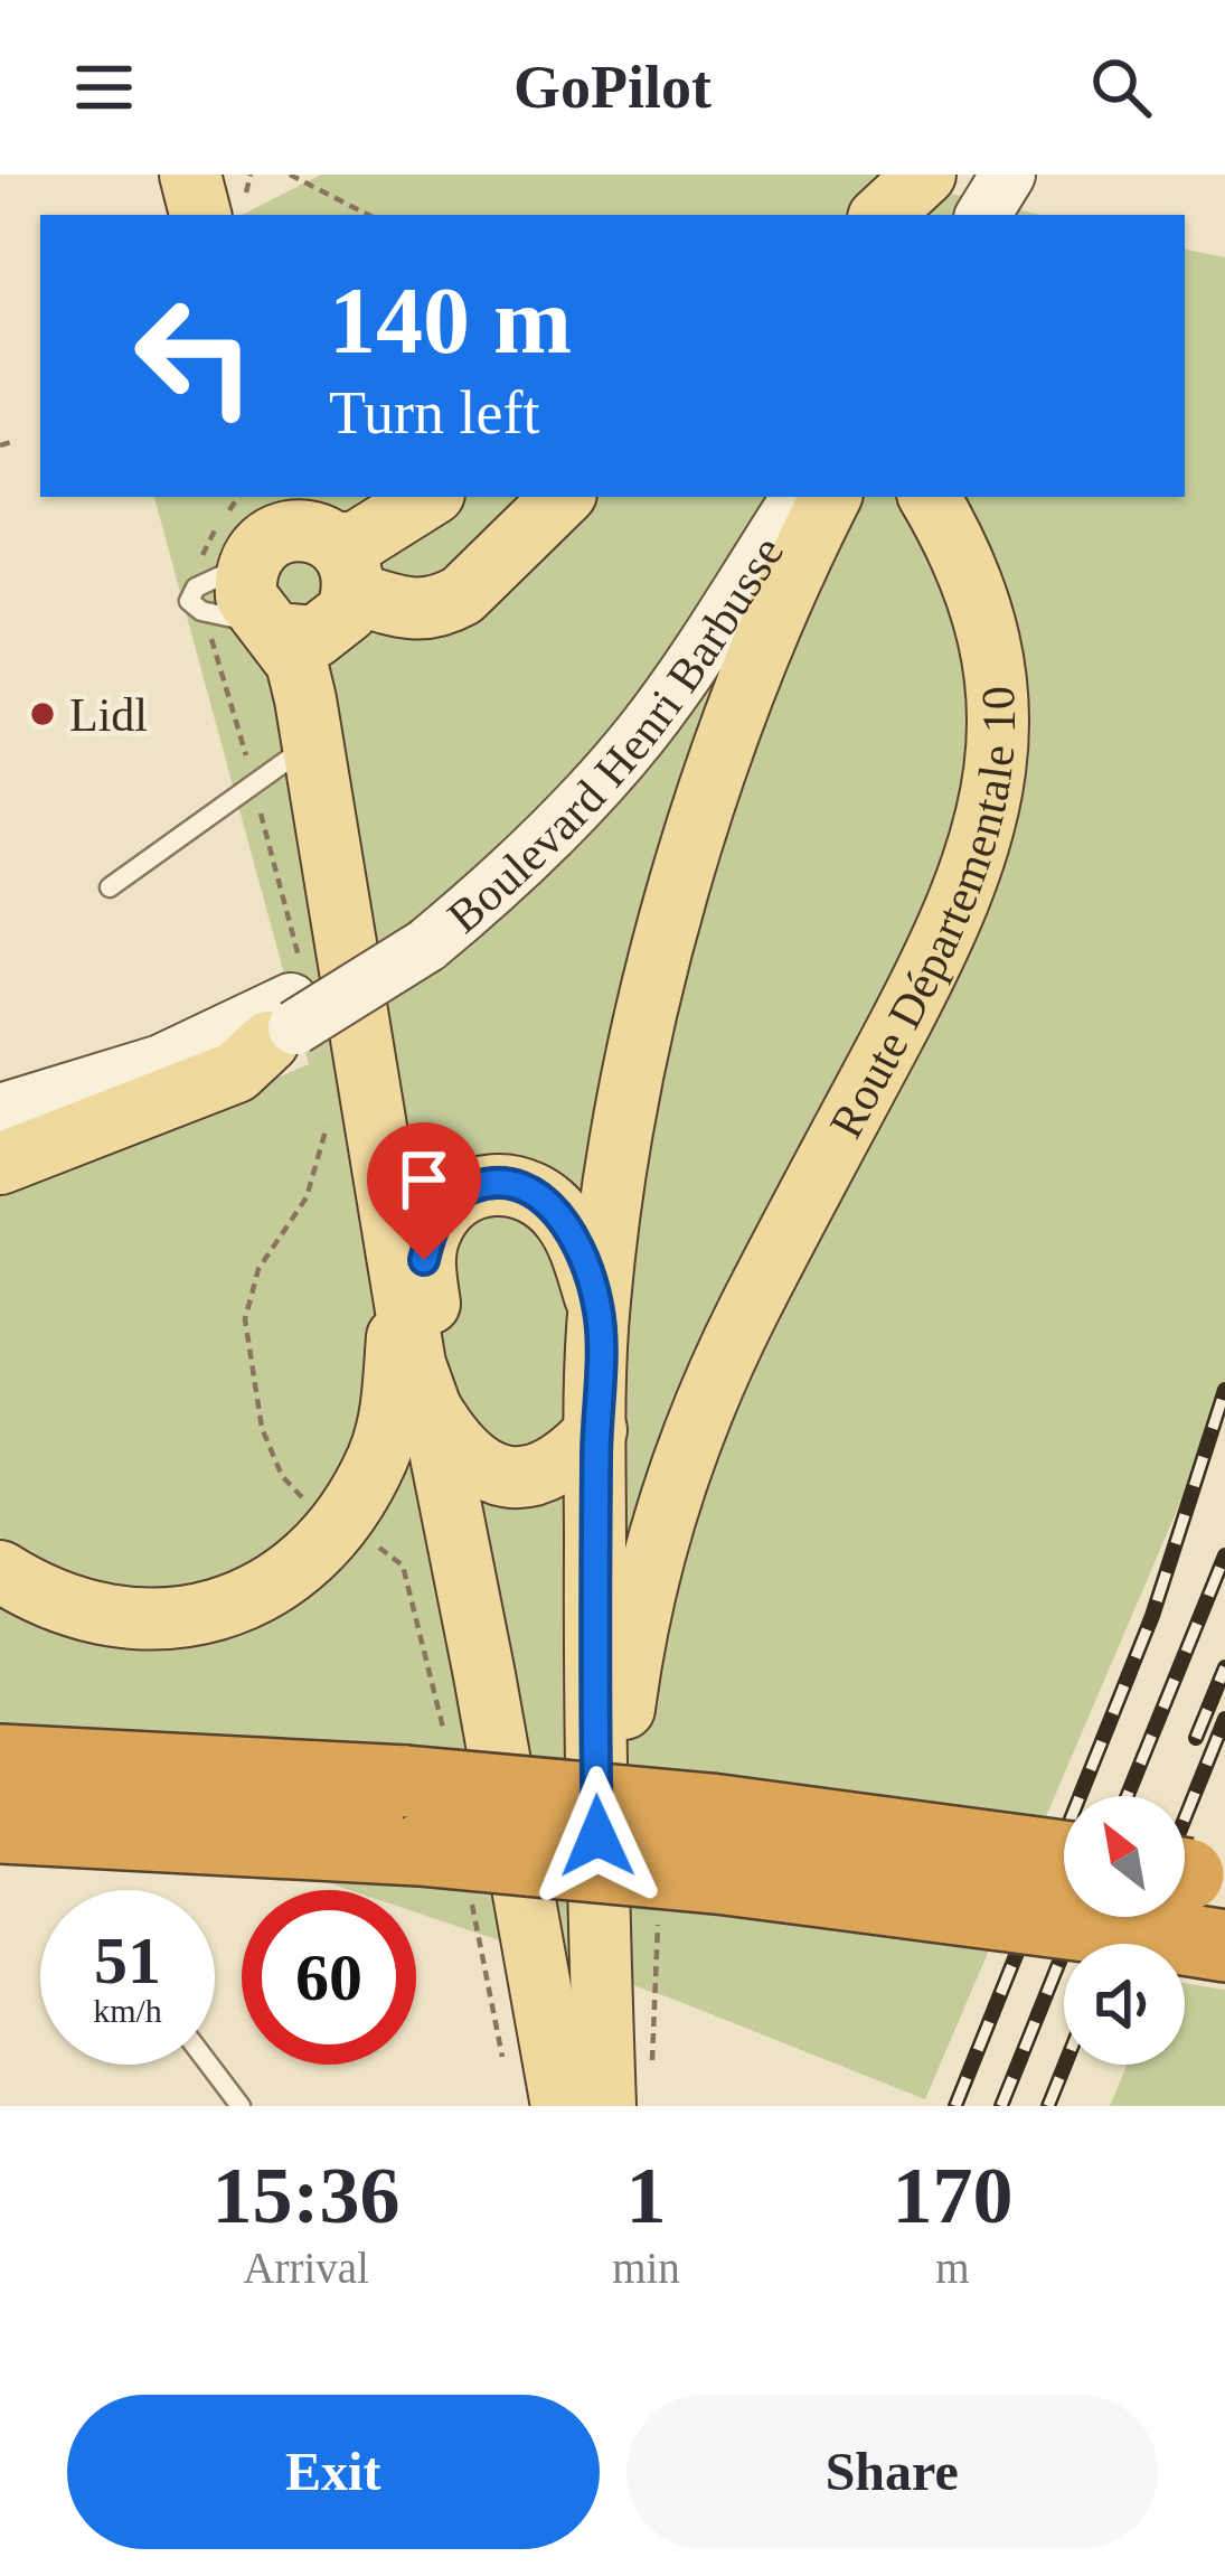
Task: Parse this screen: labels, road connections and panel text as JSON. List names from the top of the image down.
{
  "streets": {
    "main road": ["Boulevard Henri Barbusse", "Route Départementale 10"]
  },
  "places": ["Lidl"],
  "north": "top left",
  "page": {
    "header": "GoPilot",
    "turn": ["140 m", "Turn left"],
    "speed": "51 km/h",
    "limit": "60",
    "eta": [
      "15:36",
      "Arrival",
      "1",
      "min",
      "170",
      "m"
    ],
    "buttons": ["Exit", "Share"]
  }
}
